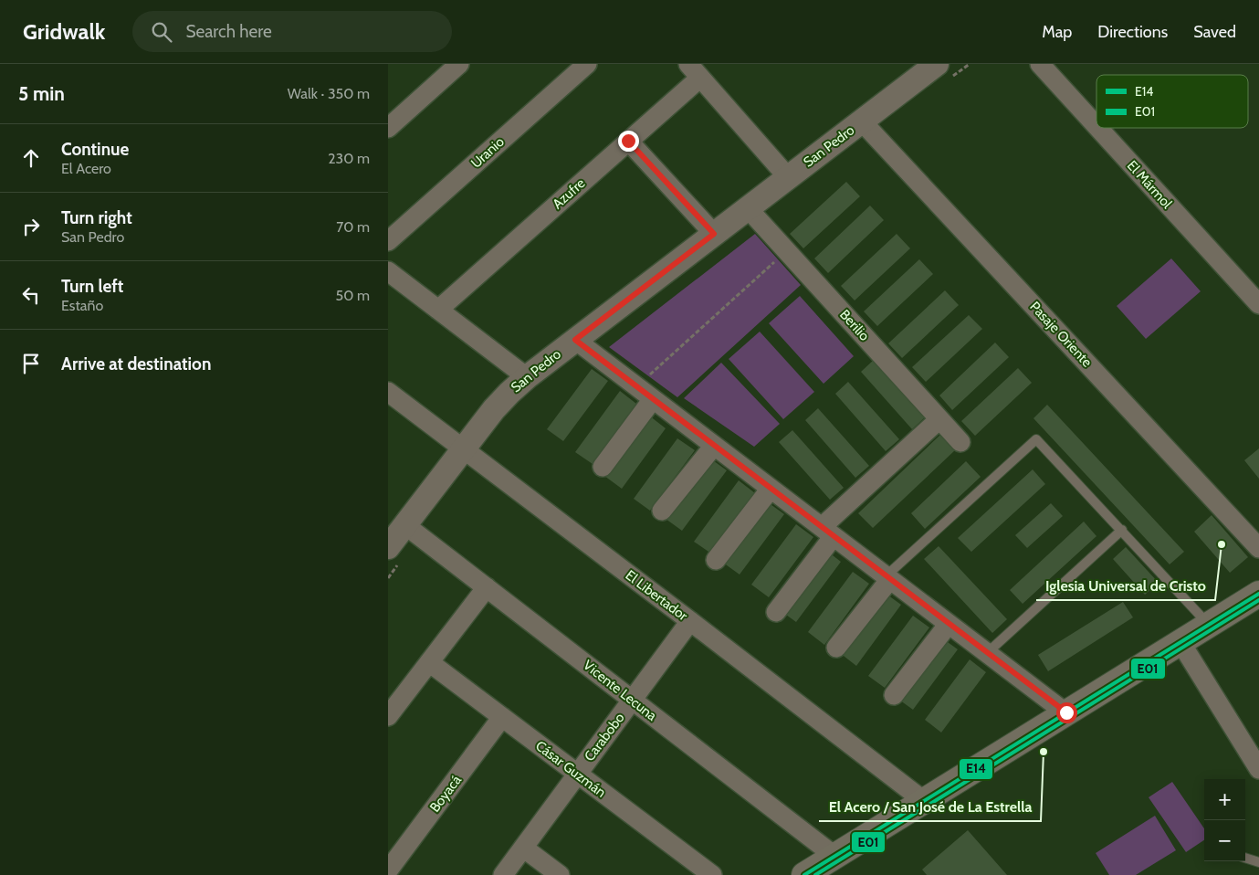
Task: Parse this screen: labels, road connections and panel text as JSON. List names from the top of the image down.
{
  "streets": {
    "street": [
      "San Pedro",
      "Uranio",
      "El Mármol",
      "Azufre",
      "Berilio",
      "Pasaje Oriente",
      "El Libertador",
      "Vicente Lecuna",
      "Carabobo",
      "Cásar Guzmán",
      "Boyacá"
    ]
  },
  "crossings": [
    ["San Pedro", "Berilio"],
    ["San Pedro", "Pasaje Oriente"],
    ["San Pedro", "El Libertador"],
    ["San Pedro", "Vicente Lecuna"],
    ["El Libertador", "Carabobo"],
    ["Vicente Lecuna", "Carabobo"],
    ["Carabobo", "Cásar Guzmán"],
    ["Cásar Guzmán", "Boyacá"]
  ],
  "places": ["Iglesia Universal de Cristo", "El Acero / San José de La Estrella"],
  "lines": ["transit line E14", "transit line E01"],
  "legend": ["E14", "E01"],
  "page": {
    "header": "Gridwalk",
    "search": "Search here",
    "nav": ["Map", "Directions", "Saved"],
    "heading": ["5 min", "Walk · 350 m"],
    "list": [
      ["Continue", "El Acero", "230 m"],
      ["Turn right", "San Pedro", "70 m"],
      ["Turn left", "Estaño", "50 m"],
      "Arrive at destination"
    ],
    "map_buttons": ["+", "−"]
  }
}
